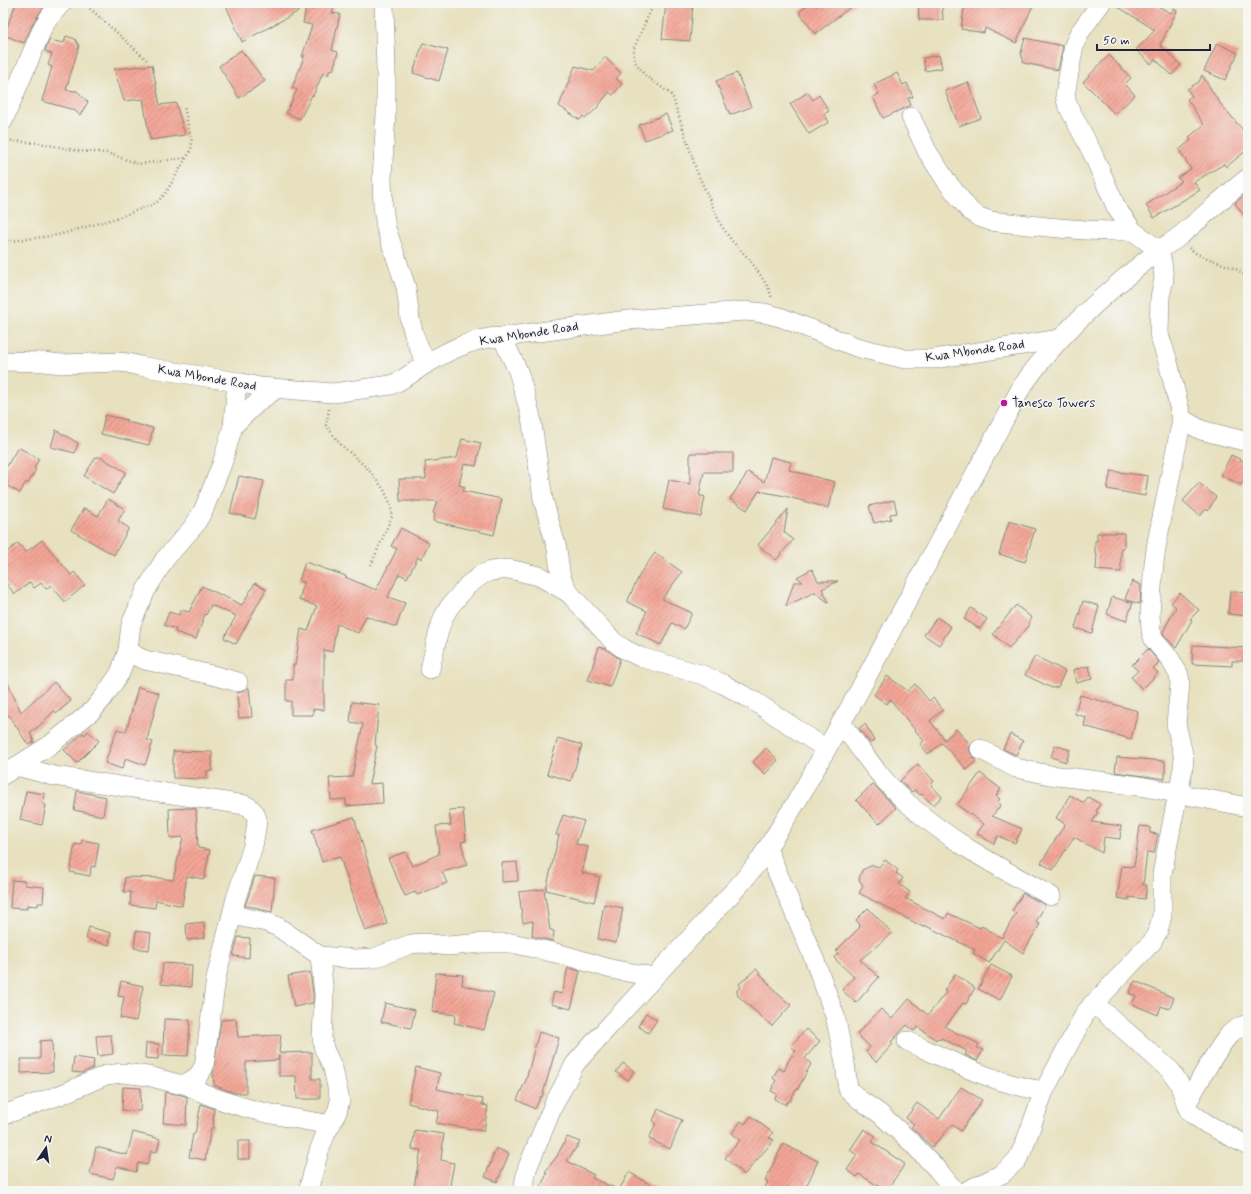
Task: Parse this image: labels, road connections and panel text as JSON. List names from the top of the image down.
{
  "streets": {
    "street": ["Kwa Mbonde Road"]
  },
  "places": ["Tanesco Towers"],
  "scale_bar": "50 m",
  "north": "top"
}
